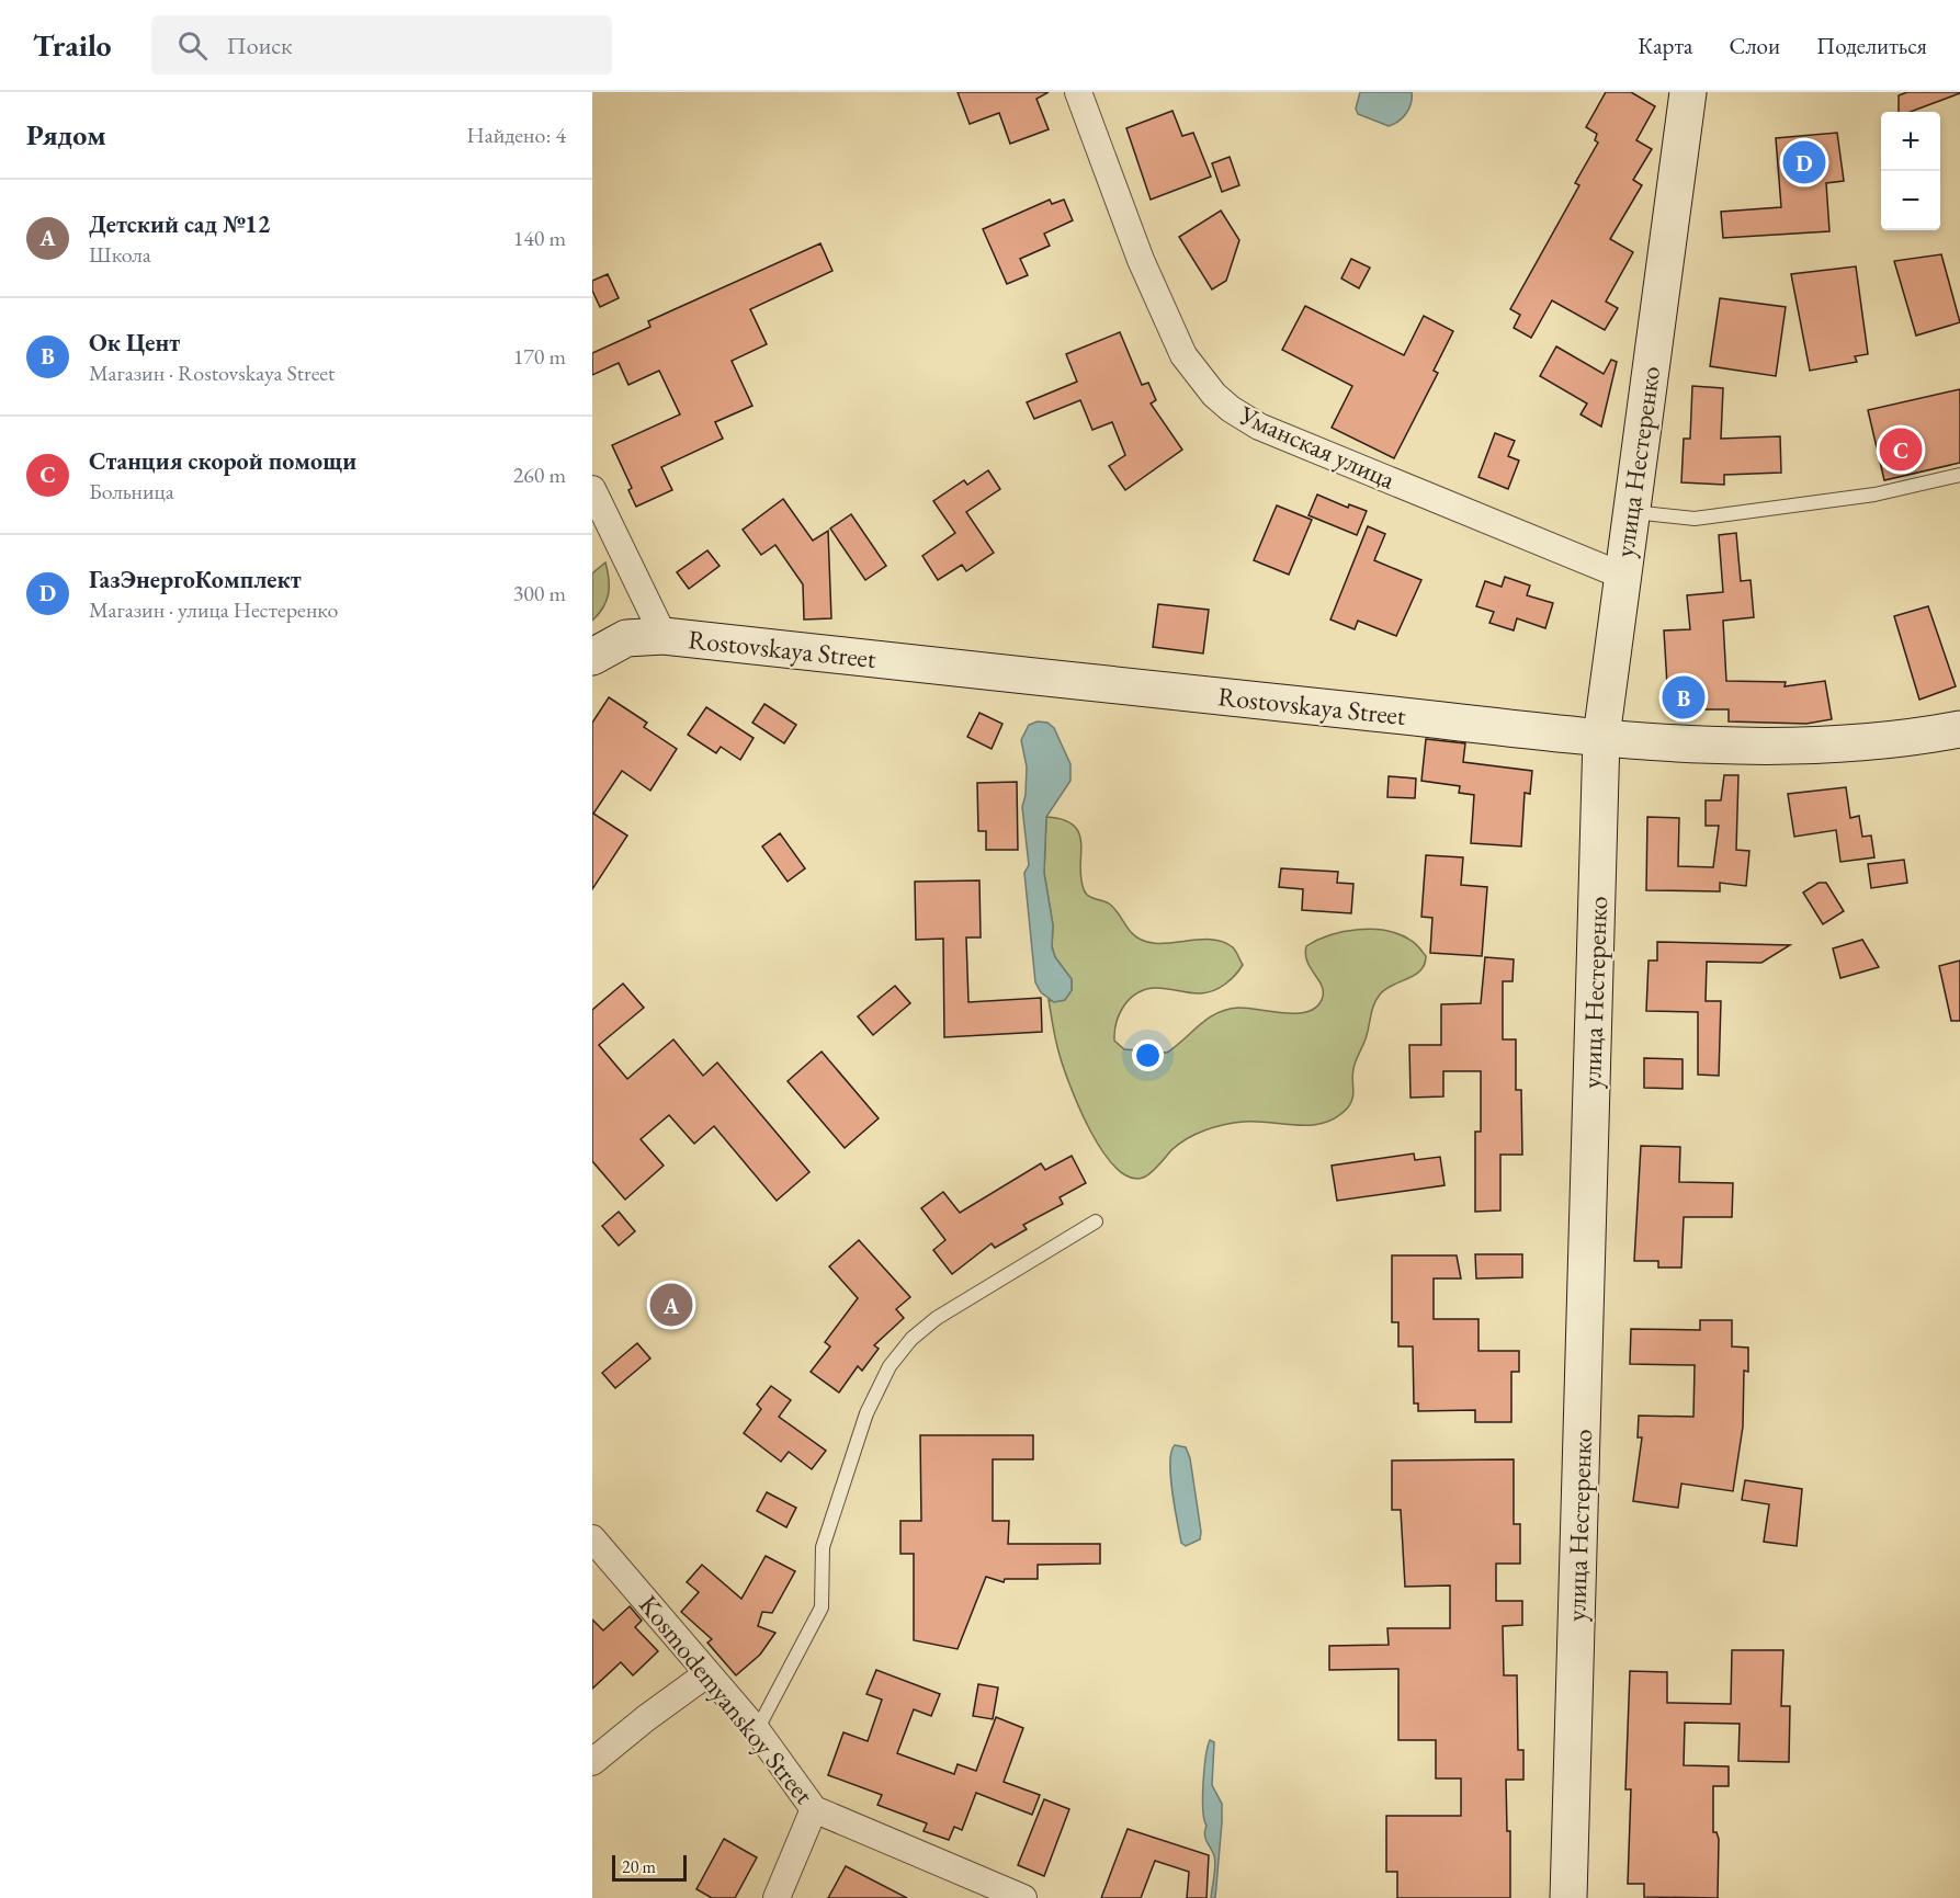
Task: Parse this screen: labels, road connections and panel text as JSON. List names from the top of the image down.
{
  "streets": {
    "street": [
      "Уманская улица",
      "улица Нестеренко",
      "Rostovskaya Street",
      "Kosmodemyanskoy Street"
    ]
  },
  "crossings": [
    ["Уманская улица", "улица Нестеренко"],
    ["улица Нестеренко", "Rostovskaya Street"]
  ],
  "scale_bar": "20 m",
  "page": {
    "header": "Trailo",
    "search": "Поиск",
    "nav": ["Карта", "Слои", "Поделиться"],
    "heading": ["Рядом", "Найдено: 4"],
    "map_buttons": ["+", "−"],
    "pins": [
      "D",
      "C",
      "B",
      "A"
    ],
    "list": [
      {
        "mark": "A",
        "name": "Детский сад №12",
        "note": "Школа",
        "value": "140 m"
      },
      {
        "mark": "B",
        "name": "Ок Цент",
        "note": "Магазин · Rostovskaya Street",
        "value": "170 m"
      },
      {
        "mark": "C",
        "name": "Станция скорой помощи",
        "note": "Больница",
        "value": "260 m"
      },
      {
        "mark": "D",
        "name": "ГазЭнергоКомплект",
        "note": "Магазин · улица Нестеренко",
        "value": "300 m"
      }
    ],
    "scale": "20 m"
  }
}
